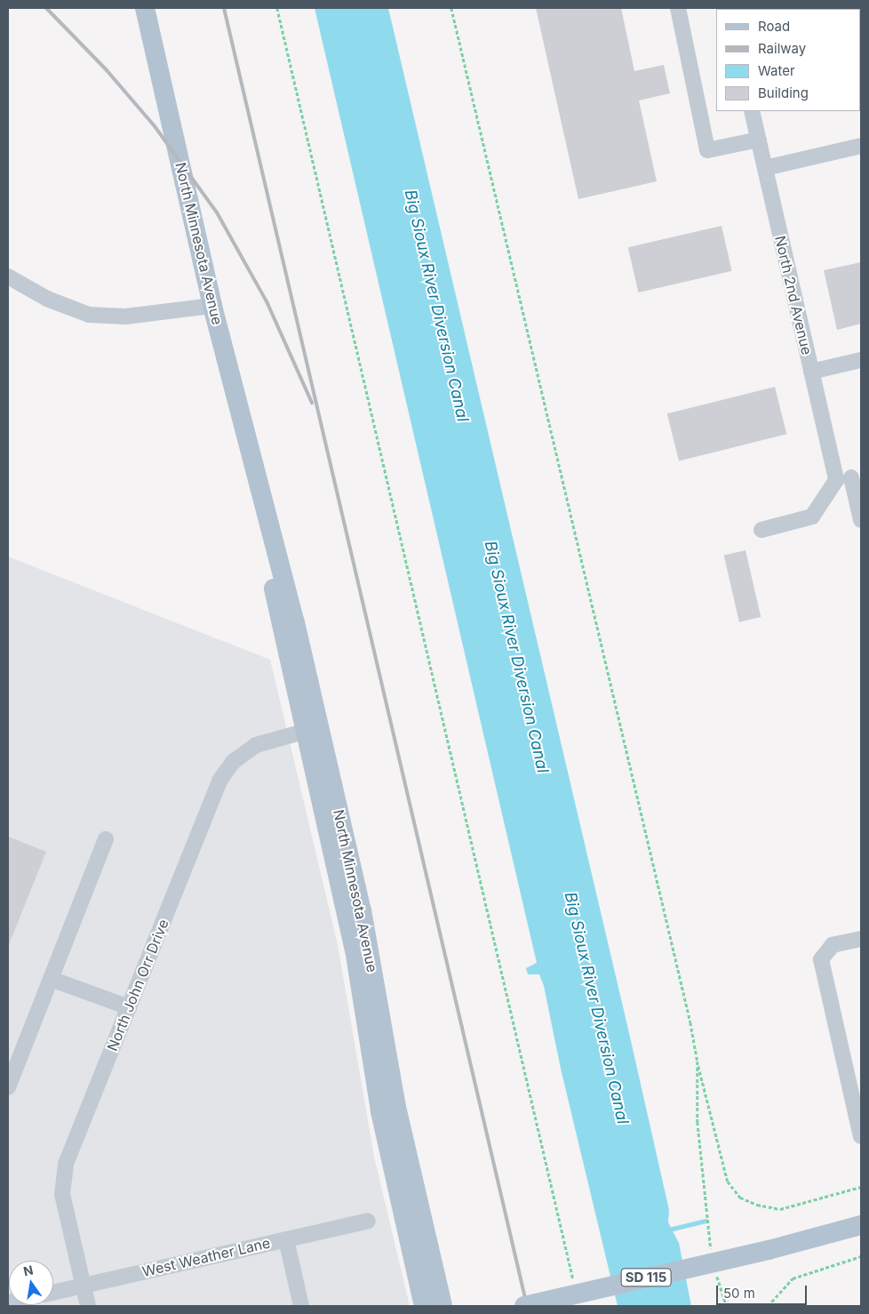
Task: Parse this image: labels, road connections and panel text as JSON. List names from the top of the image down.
{
  "streets": {
    "main road": ["North Minnesota Avenue", "SD 115"],
    "street": ["North 2nd Avenue", "North John Orr Drive", "West Weather Lane"]
  },
  "crossings": [
    ["North Minnesota Avenue", "North John Orr Drive"],
    ["North John Orr Drive", "West Weather Lane"]
  ],
  "water": ["Big Sioux River Diversion Canal"],
  "legend": [
    "Road",
    "Railway",
    "Water",
    "Building"
  ],
  "scale_bar": "50 m",
  "north": "top"
}
